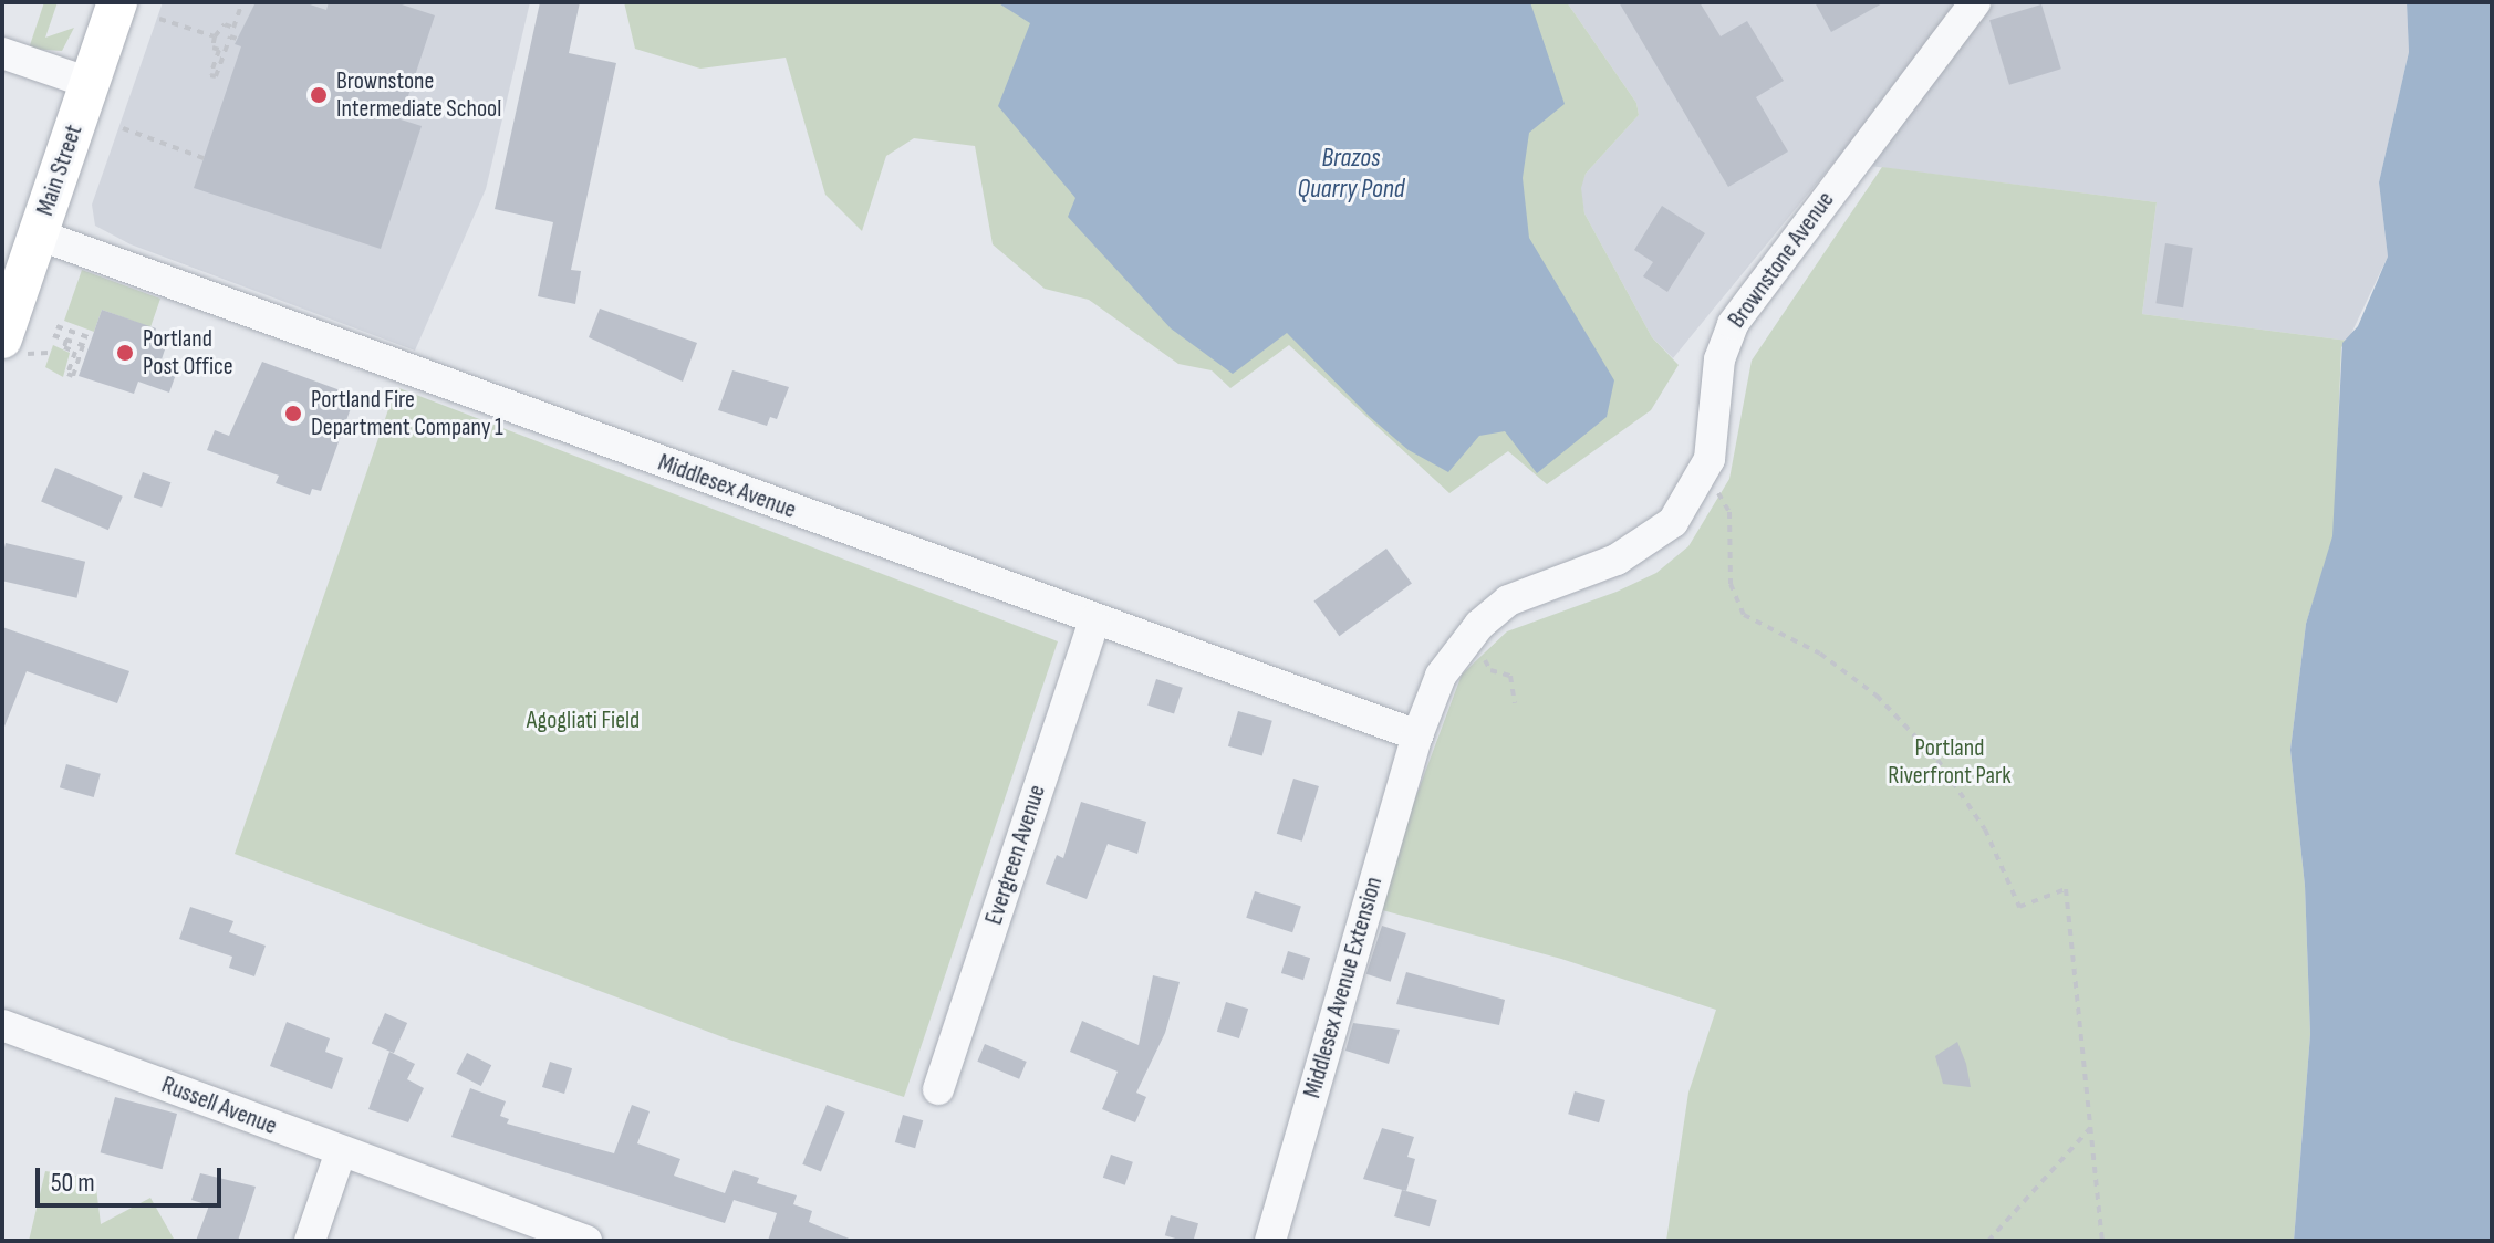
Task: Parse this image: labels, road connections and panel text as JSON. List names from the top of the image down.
{
  "streets": {
    "main road": ["Main Street"],
    "street": [
      "Brownstone Avenue",
      "Middlesex Avenue",
      "Evergreen Avenue",
      "Middlesex Avenue Extension",
      "Russell Avenue"
    ]
  },
  "crossings": [
    ["Main Street", "Middlesex Avenue"],
    ["Brownstone Avenue", "Middlesex Avenue"],
    ["Brownstone Avenue", "Middlesex Avenue Extension"],
    ["Middlesex Avenue", "Evergreen Avenue"],
    ["Middlesex Avenue", "Middlesex Avenue Extension"]
  ],
  "water": ["Brazos Quarry Pond"],
  "parks": ["Agogliati Field", "Portland Riverfront Park"],
  "places": ["Brownstone Intermediate School", "Portland Post Office", "Portland Fire Department Company 1"],
  "scale_bar": "50 m"
}
